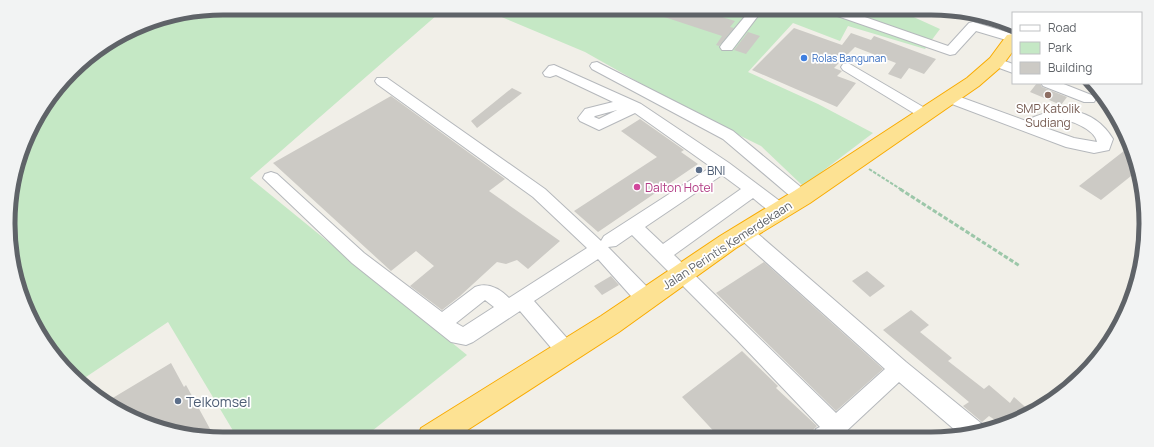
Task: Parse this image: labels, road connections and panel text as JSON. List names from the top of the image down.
{
  "streets": {
    "highway": ["Jalan Perintis Kemerdekaan"]
  },
  "places": [
    "Rolas Bangunan",
    "SMP Katolik Sudiang",
    "BNI",
    "Dalton Hotel",
    "Telkomsel"
  ],
  "legend": ["Road", "Park", "Building"]
}
